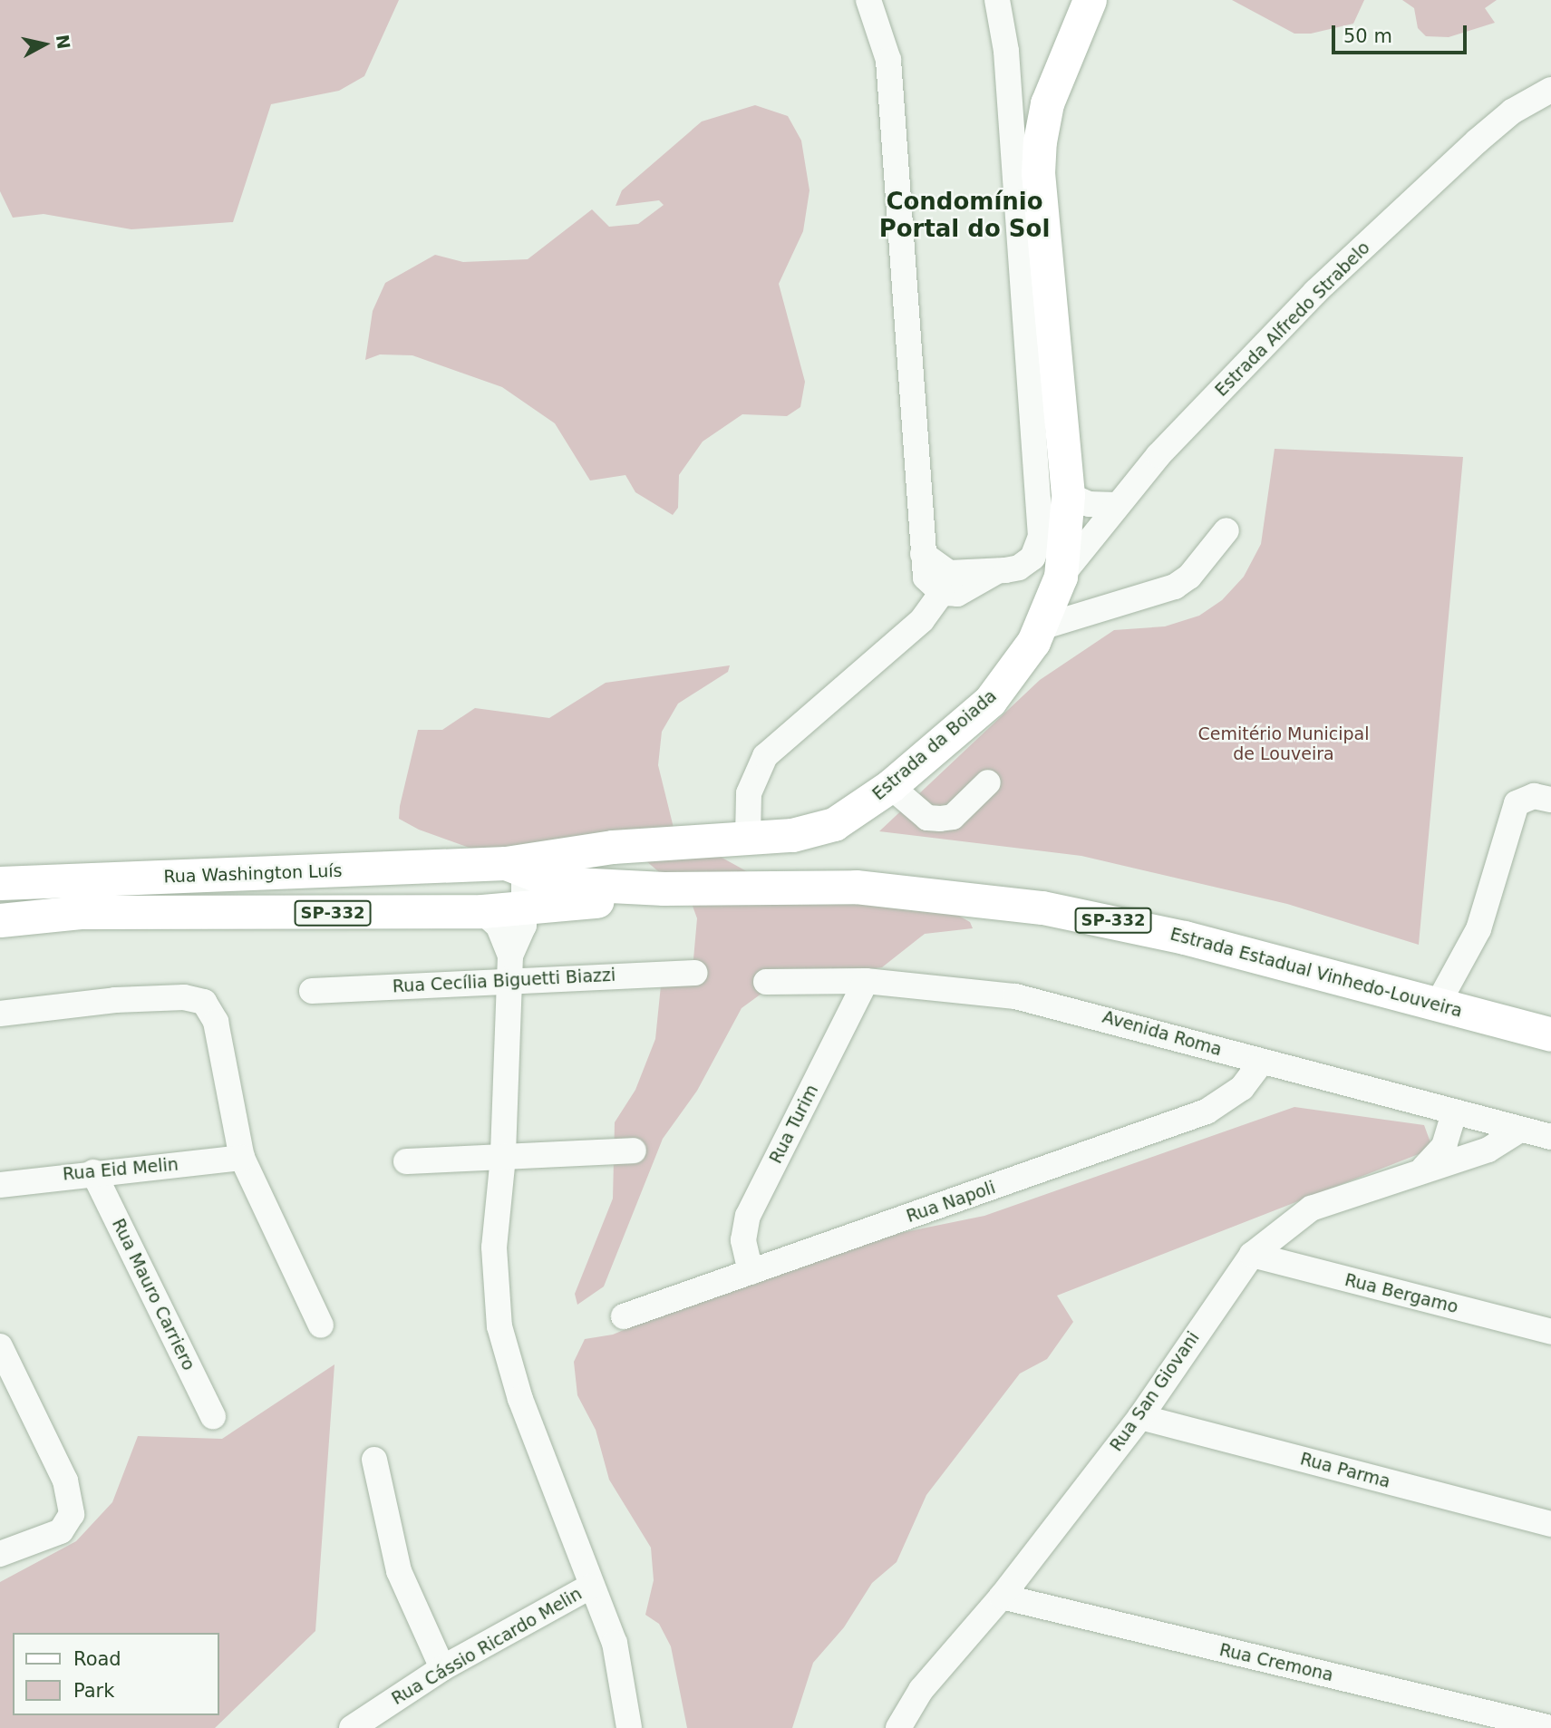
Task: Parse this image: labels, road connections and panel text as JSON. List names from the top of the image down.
{
  "streets": {
    "main road": [
      "Estrada da Boiada",
      "Rua Washington Luís",
      "SP-332",
      "Estrada Estadual Vinhedo-Louveira"
    ],
    "street": [
      "Estrada Alfredo Strabelo",
      "Rua Cecília Biguetti Biazzi",
      "Avenida Roma",
      "Rua Turim",
      "Rua Eid Melin",
      "Rua Napoli",
      "Rua Bergamo",
      "Rua Mauro Carriero",
      "Rua San Giovani",
      "Rua Parma",
      "Rua Cássio Ricardo Melin",
      "Rua Cremona"
    ]
  },
  "crossings": [
    ["Estrada Alfredo Strabelo", "Estrada da Boiada"],
    ["Estrada da Boiada", "Rua Washington Luís"],
    ["Estrada da Boiada", "SP-332"],
    ["Rua Washington Luís", "SP-332"],
    ["SP-332", "Estrada Estadual Vinhedo-Louveira"],
    ["Avenida Roma", "Rua Turim"],
    ["Avenida Roma", "Rua Napoli"],
    ["Avenida Roma", "Rua San Giovani"],
    ["Rua Turim", "Rua Napoli"],
    ["Rua Eid Melin", "Rua Mauro Carriero"],
    ["Rua Bergamo", "Rua San Giovani"],
    ["Rua San Giovani", "Rua Parma"],
    ["Rua San Giovani", "Rua Cremona"]
  ],
  "districts": ["Condomínio Portal do Sol"],
  "parks": ["Cemitério Municipal de Louveira"],
  "legend": ["Road", "Park"],
  "scale_bar": "50 m",
  "north": "right"
}
